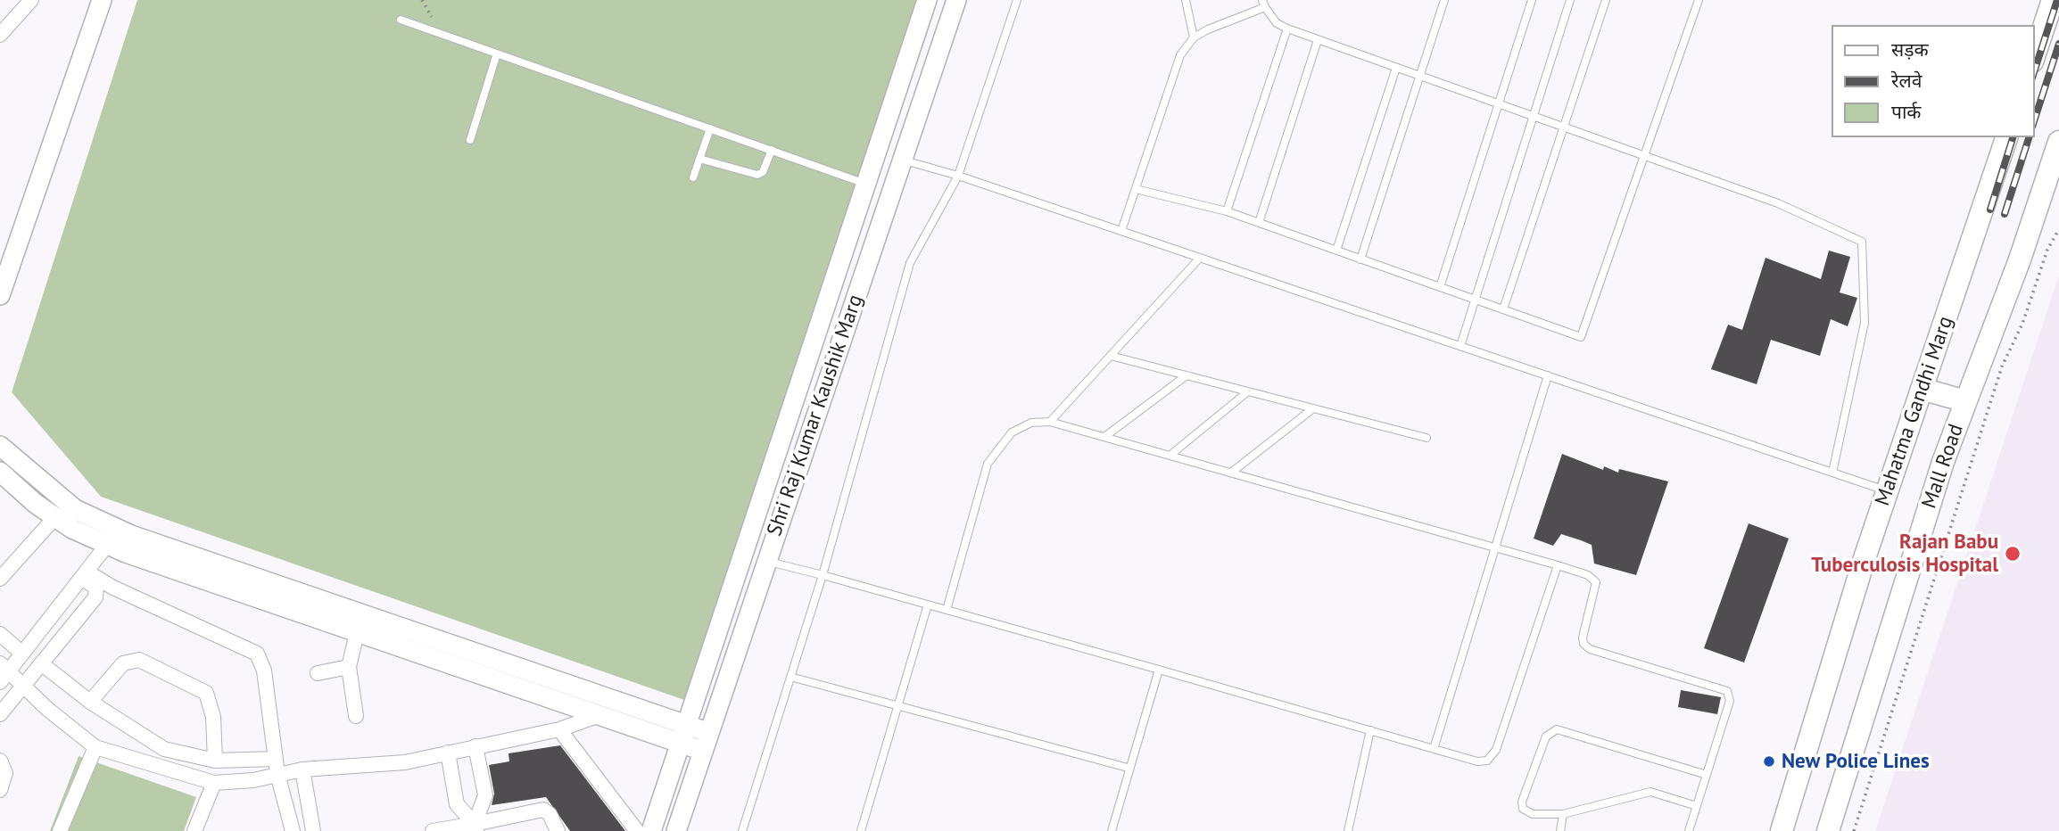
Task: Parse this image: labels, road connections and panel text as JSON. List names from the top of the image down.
{
  "streets": {
    "main road": ["Mahatma Gandhi Marg", "Mall Road"],
    "street": ["Shri Raj Kumar Kaushik Marg"]
  },
  "places": ["Rajan Babu Tuberculosis Hospital", "New Police Lines"],
  "legend": ["सड़क", "रेलवे", "पार्क"]
}
